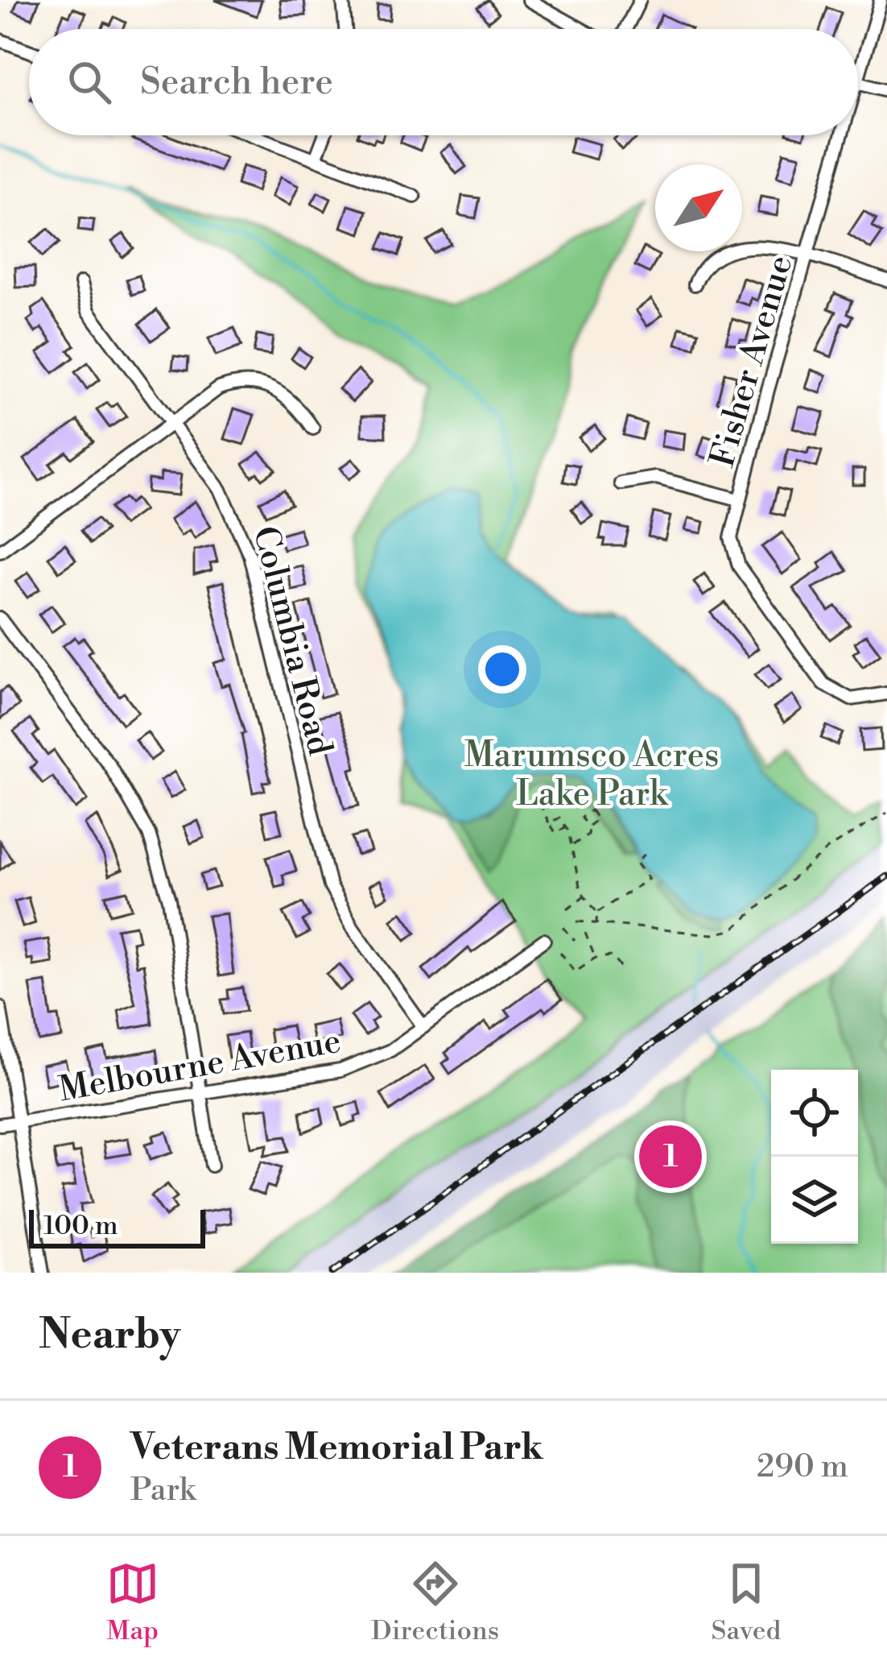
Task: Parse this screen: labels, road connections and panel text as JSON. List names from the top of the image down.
{
  "streets": {
    "street": ["Fisher Avenue", "Columbia Road", "Melbourne Avenue"]
  },
  "crossings": [
    ["Columbia Road", "Melbourne Avenue"]
  ],
  "parks": ["Marumsco Acres Lake Park"],
  "scale_bar": "100 m",
  "north": "top right",
  "page": {
    "search": "Search here",
    "pins": "1",
    "scale": "100 m",
    "heading": "Nearby",
    "list": [
      {
        "mark": "1",
        "name": "Veterans Memorial Park",
        "note": "Park",
        "value": "290 m"
      }
    ],
    "nav": ["Map", "Directions", "Saved"]
  }
}
